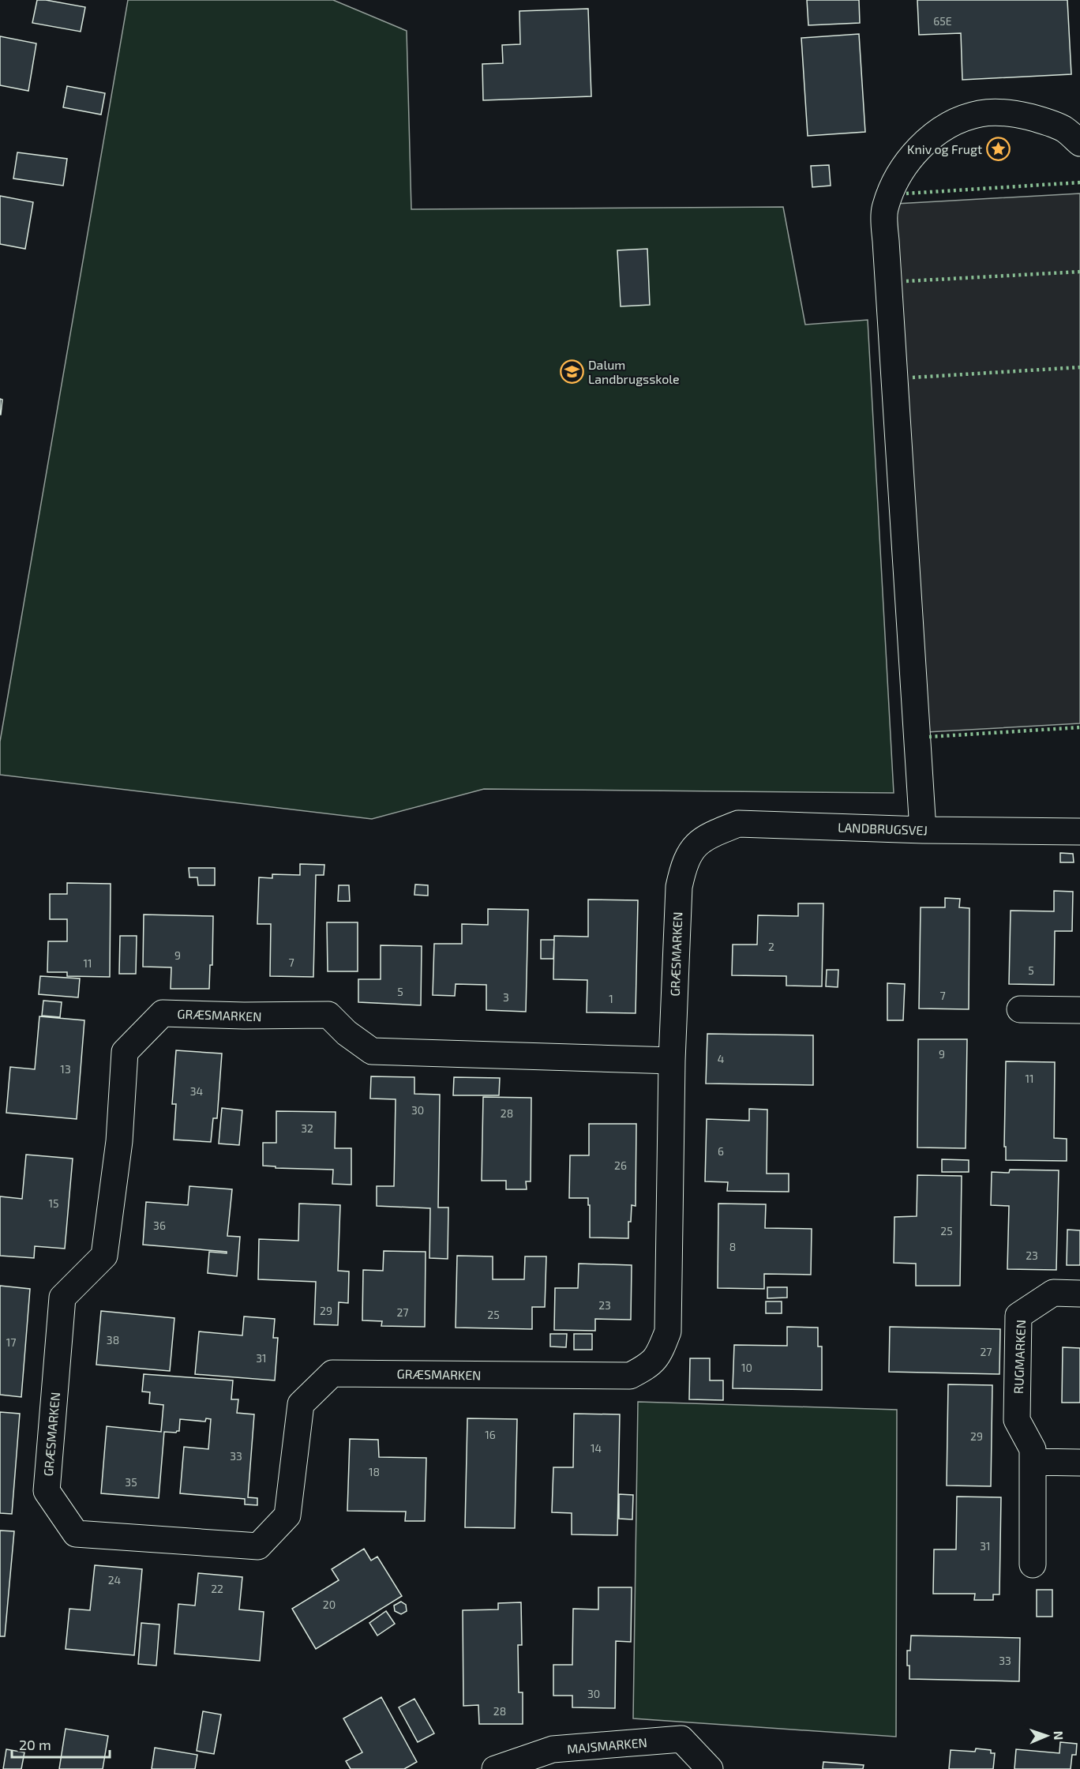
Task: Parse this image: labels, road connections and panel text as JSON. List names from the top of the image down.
{
  "streets": {
    "street": [
      "LANDBRUGSVEJ",
      "GRÆSMARKEN",
      "RUGMARKEN",
      "MAJSMARKEN"
    ]
  },
  "crossings": [
    ["LANDBRUGSVEJ", "GRÆSMARKEN"]
  ],
  "places": {
    "place": ["Kniv og Frugt"],
    "school or university": ["Dalum Landbrugsskole"]
  },
  "house_numbers": [
    "65E",
    "2",
    "9",
    "7",
    "11",
    "5",
    "5",
    "7",
    "3",
    "1",
    "9",
    "4",
    "13",
    "11",
    "34",
    "30",
    "28",
    "32",
    "6",
    "26",
    "15",
    "36",
    "25",
    "8",
    "23",
    "23",
    "29",
    "27",
    "25",
    "38",
    "17",
    "27",
    "31",
    "10",
    "16",
    "29",
    "14",
    "33",
    "18",
    "35",
    "31",
    "24",
    "22",
    "20",
    "33",
    "30",
    "28"
  ],
  "scale_bar": "20 m",
  "north": "right"
}
